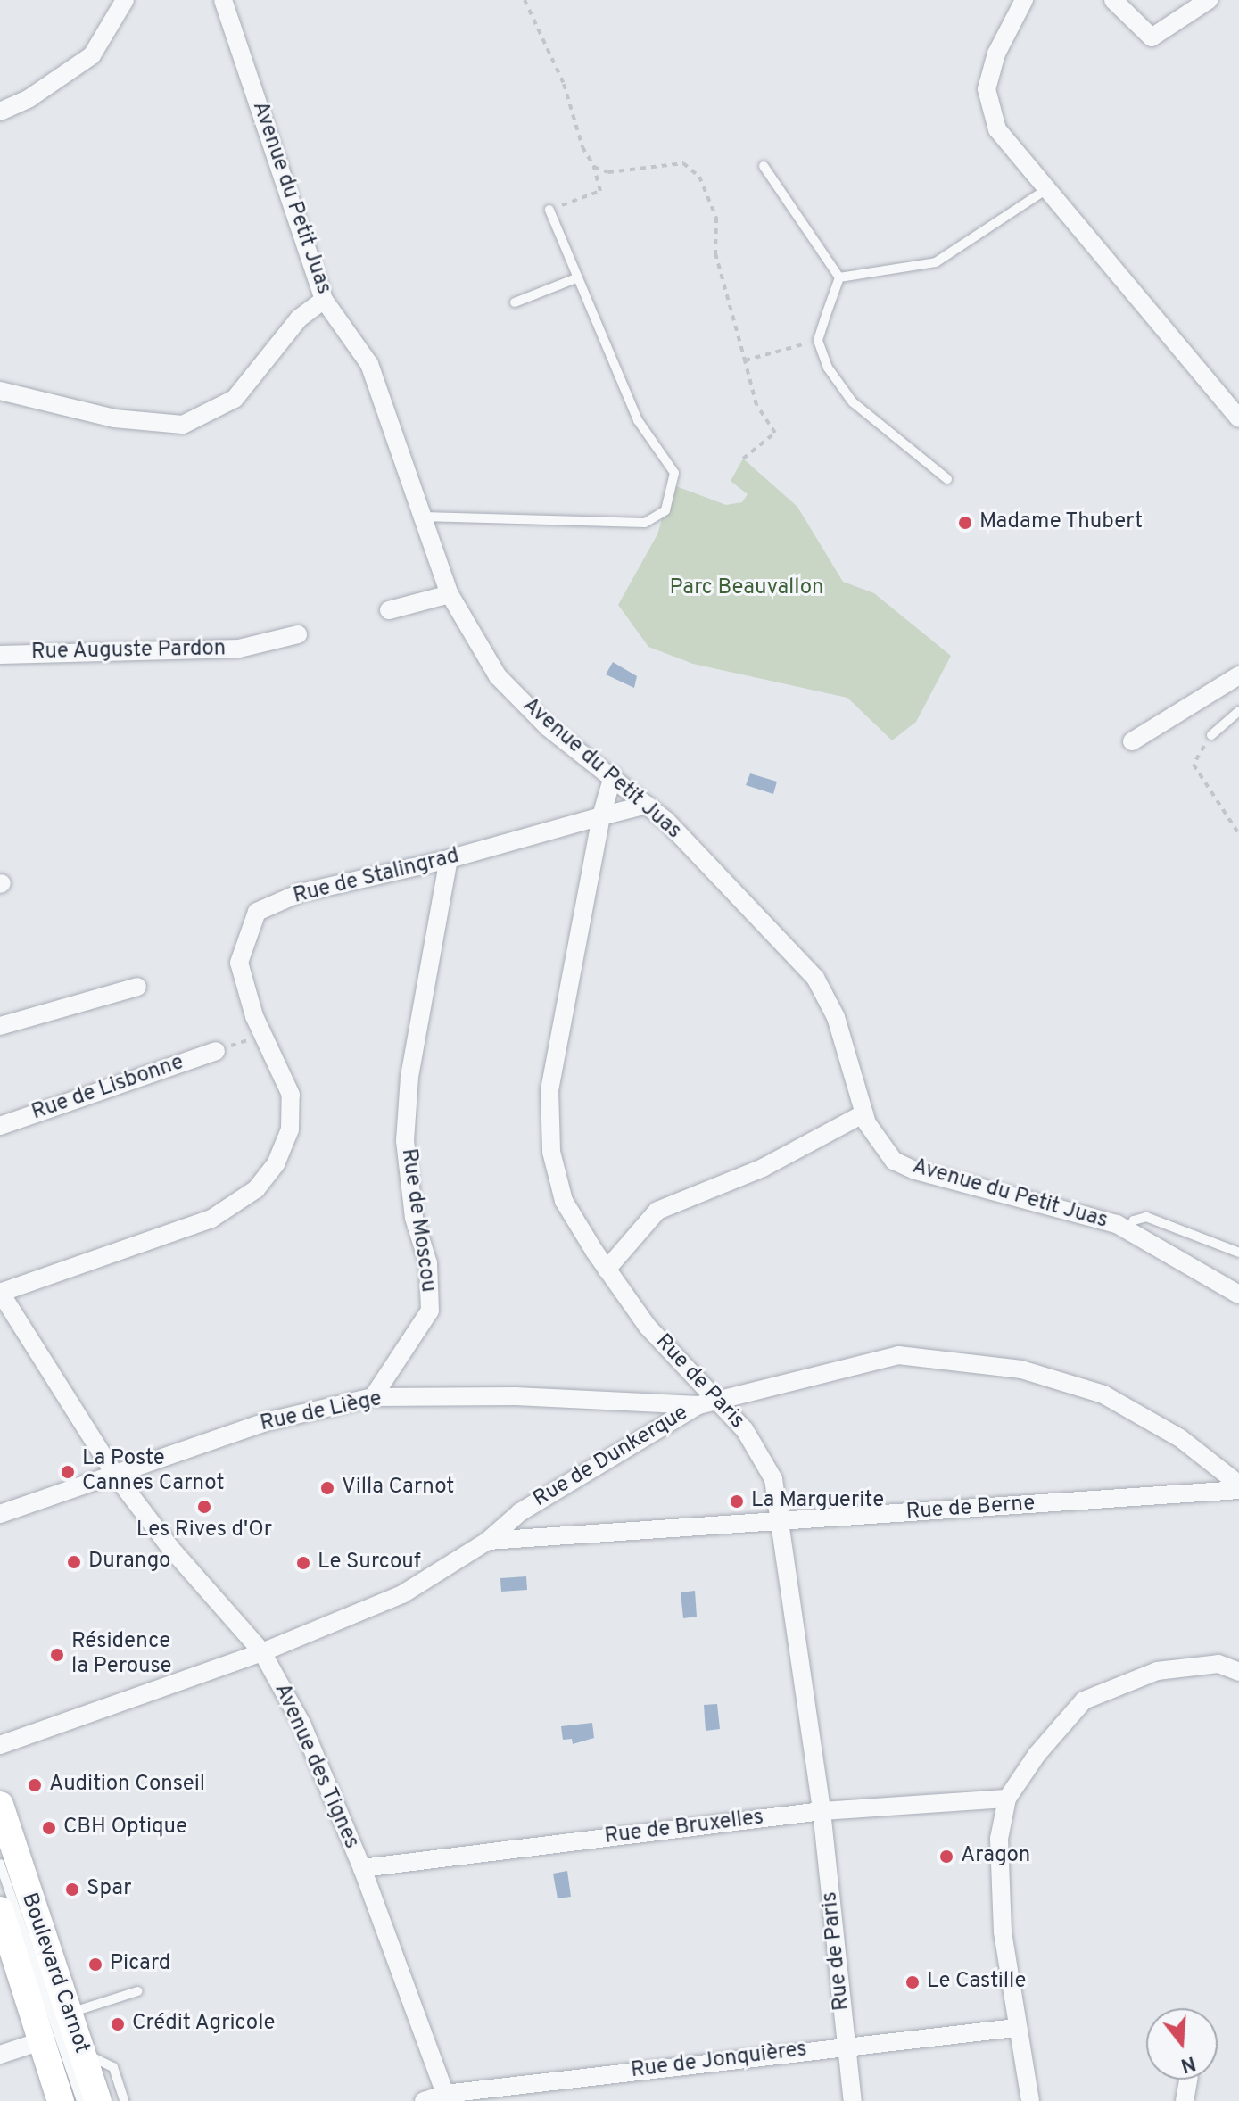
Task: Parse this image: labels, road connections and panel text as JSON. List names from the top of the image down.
{
  "streets": {
    "main road": ["Boulevard Carnot"],
    "street": [
      "Avenue du Petit Juas",
      "Rue Auguste Pardon",
      "Rue de Stalingrad",
      "Rue de Lisbonne",
      "Rue de Moscou",
      "Rue de Paris",
      "Rue de Liège",
      "Rue de Dunkerque",
      "Rue de Berne",
      "Avenue des Tignes",
      "Rue de Bruxelles",
      "Rue de Jonquières"
    ]
  },
  "crossings": [
    ["Rue de Stalingrad", "Rue de Moscou"],
    ["Rue de Stalingrad", "Rue de Paris"],
    ["Rue de Stalingrad", "Avenue des Tignes"],
    ["Rue de Moscou", "Rue de Liège"],
    ["Rue de Paris", "Rue de Dunkerque"],
    ["Rue de Paris", "Rue de Berne"],
    ["Rue de Paris", "Rue de Bruxelles"],
    ["Rue de Paris", "Rue de Jonquières"],
    ["Rue de Liège", "Rue de Dunkerque"],
    ["Rue de Liège", "Avenue des Tignes"],
    ["Rue de Dunkerque", "Rue de Berne"],
    ["Rue de Dunkerque", "Avenue des Tignes"],
    ["Avenue des Tignes", "Rue de Bruxelles"],
    ["Avenue des Tignes", "Rue de Jonquières"]
  ],
  "parks": ["Parc Beauvallon"],
  "places": [
    "Madame Thubert",
    "La Poste Cannes Carnot",
    "Villa Carnot",
    "La Marguerite",
    "Les Rives d'Or",
    "Durango",
    "Le Surcouf",
    "Résidence la Perouse",
    "Audition Conseil",
    "CBH Optique",
    "Aragon",
    "Spar",
    "Picard",
    "Le Castille",
    "Crédit Agricole"
  ],
  "north": "bottom"
}
